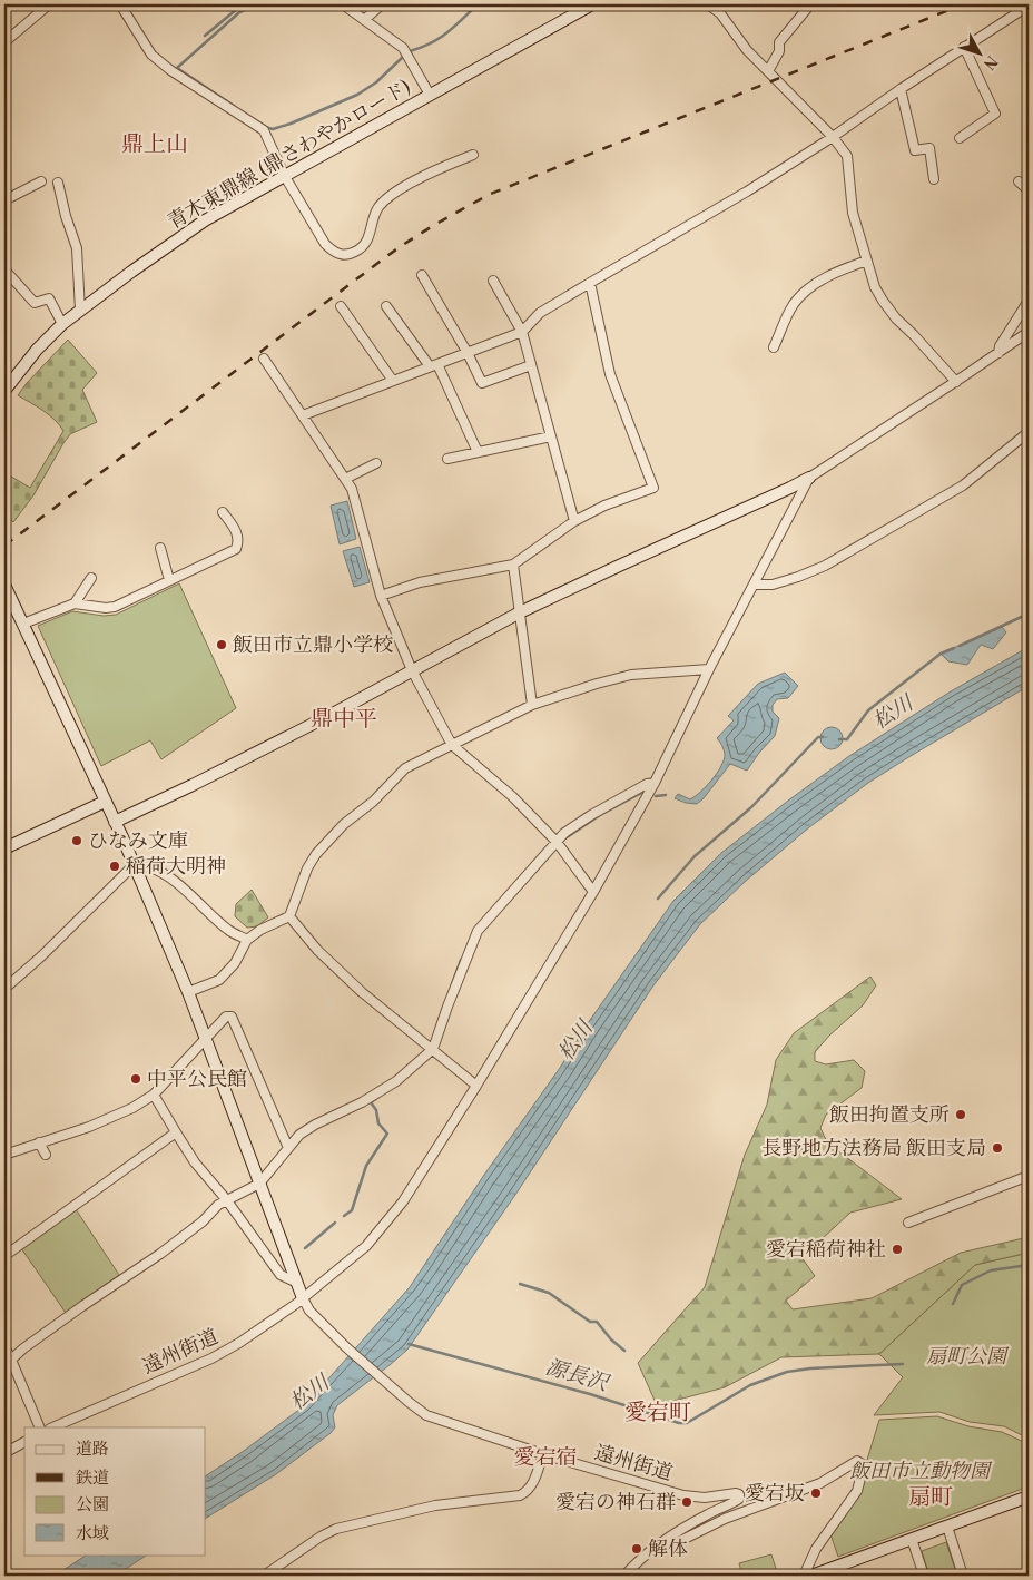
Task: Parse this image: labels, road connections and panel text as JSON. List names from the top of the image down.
{
  "streets": {
    "street": ["青木東鼎線 (鼎さわやかロード)", "遠州街道"]
  },
  "districts": [
    "鼎上山",
    "鼎中平",
    "愛宕町",
    "愛宕宿",
    "扇町"
  ],
  "water": ["松川", "源長沢"],
  "parks": ["扇町公園", "飯田市立動物園"],
  "places": [
    "飯田市立鼎小学校",
    "ひなみ文庫",
    "稲荷大明神",
    "中平公民館",
    "飯田拘置支所",
    "長野地方法務局 飯田支局",
    "愛宕稲荷神社",
    "愛宕坂",
    "愛宕の神石群",
    "解体"
  ],
  "legend": [
    "道路",
    "鉄道",
    "公園",
    "水域"
  ],
  "north": "bottom right"
}
